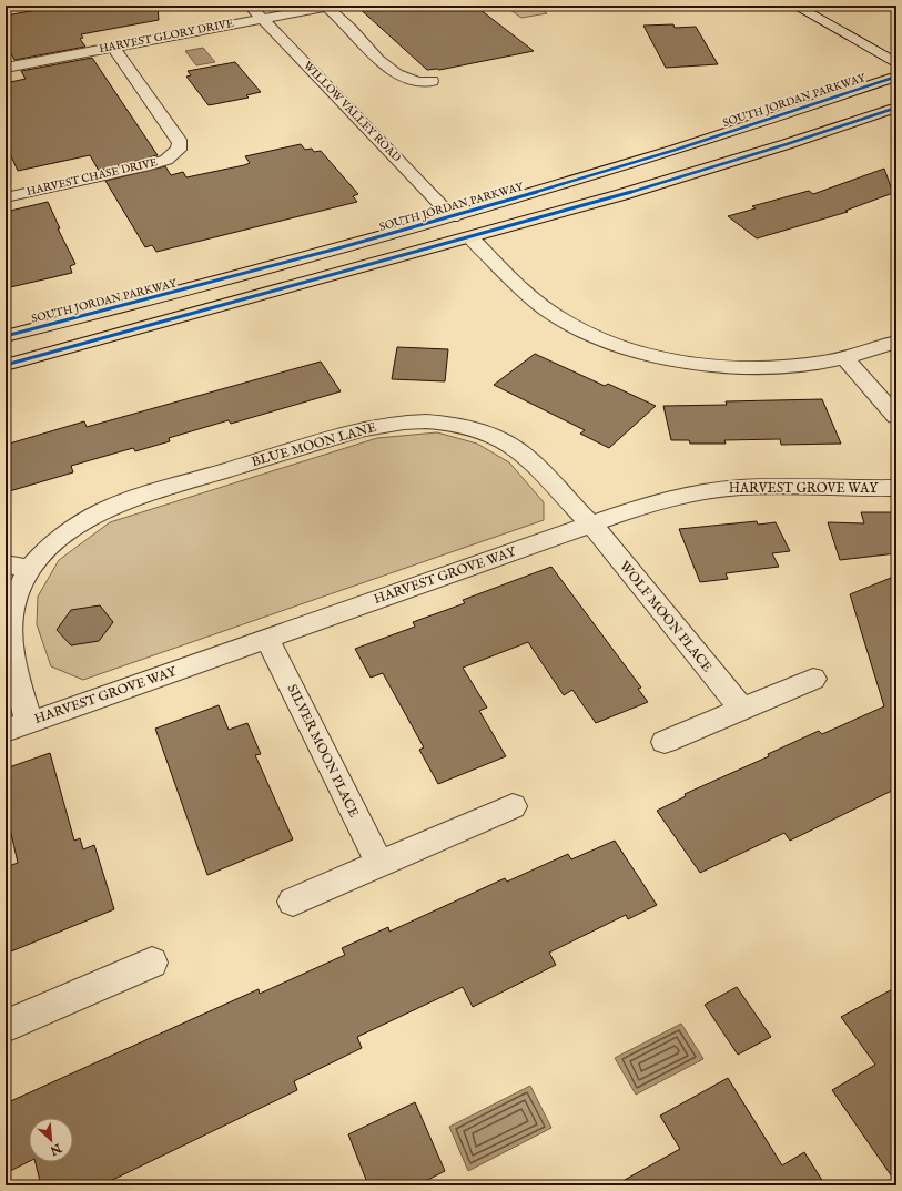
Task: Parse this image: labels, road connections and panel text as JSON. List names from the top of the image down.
{
  "streets": {
    "main road": ["SOUTH JORDAN PARKWAY"],
    "street": [
      "HARVEST GLORY DRIVE",
      "WILLOW VALLEY ROAD",
      "HARVEST CHASE DRIVE",
      "BLUE MOON LANE",
      "HARVEST GROVE WAY",
      "WOLF MOON PLACE",
      "SILVER MOON PLACE"
    ]
  },
  "crossings": [
    ["HARVEST GLORY DRIVE", "WILLOW VALLEY ROAD"],
    ["HARVEST GLORY DRIVE", "HARVEST CHASE DRIVE"],
    ["SOUTH JORDAN PARKWAY", "WILLOW VALLEY ROAD"],
    ["BLUE MOON LANE", "HARVEST GROVE WAY"],
    ["BLUE MOON LANE", "WOLF MOON PLACE"],
    ["HARVEST GROVE WAY", "WOLF MOON PLACE"],
    ["HARVEST GROVE WAY", "SILVER MOON PLACE"]
  ],
  "north": "bottom right"
}
